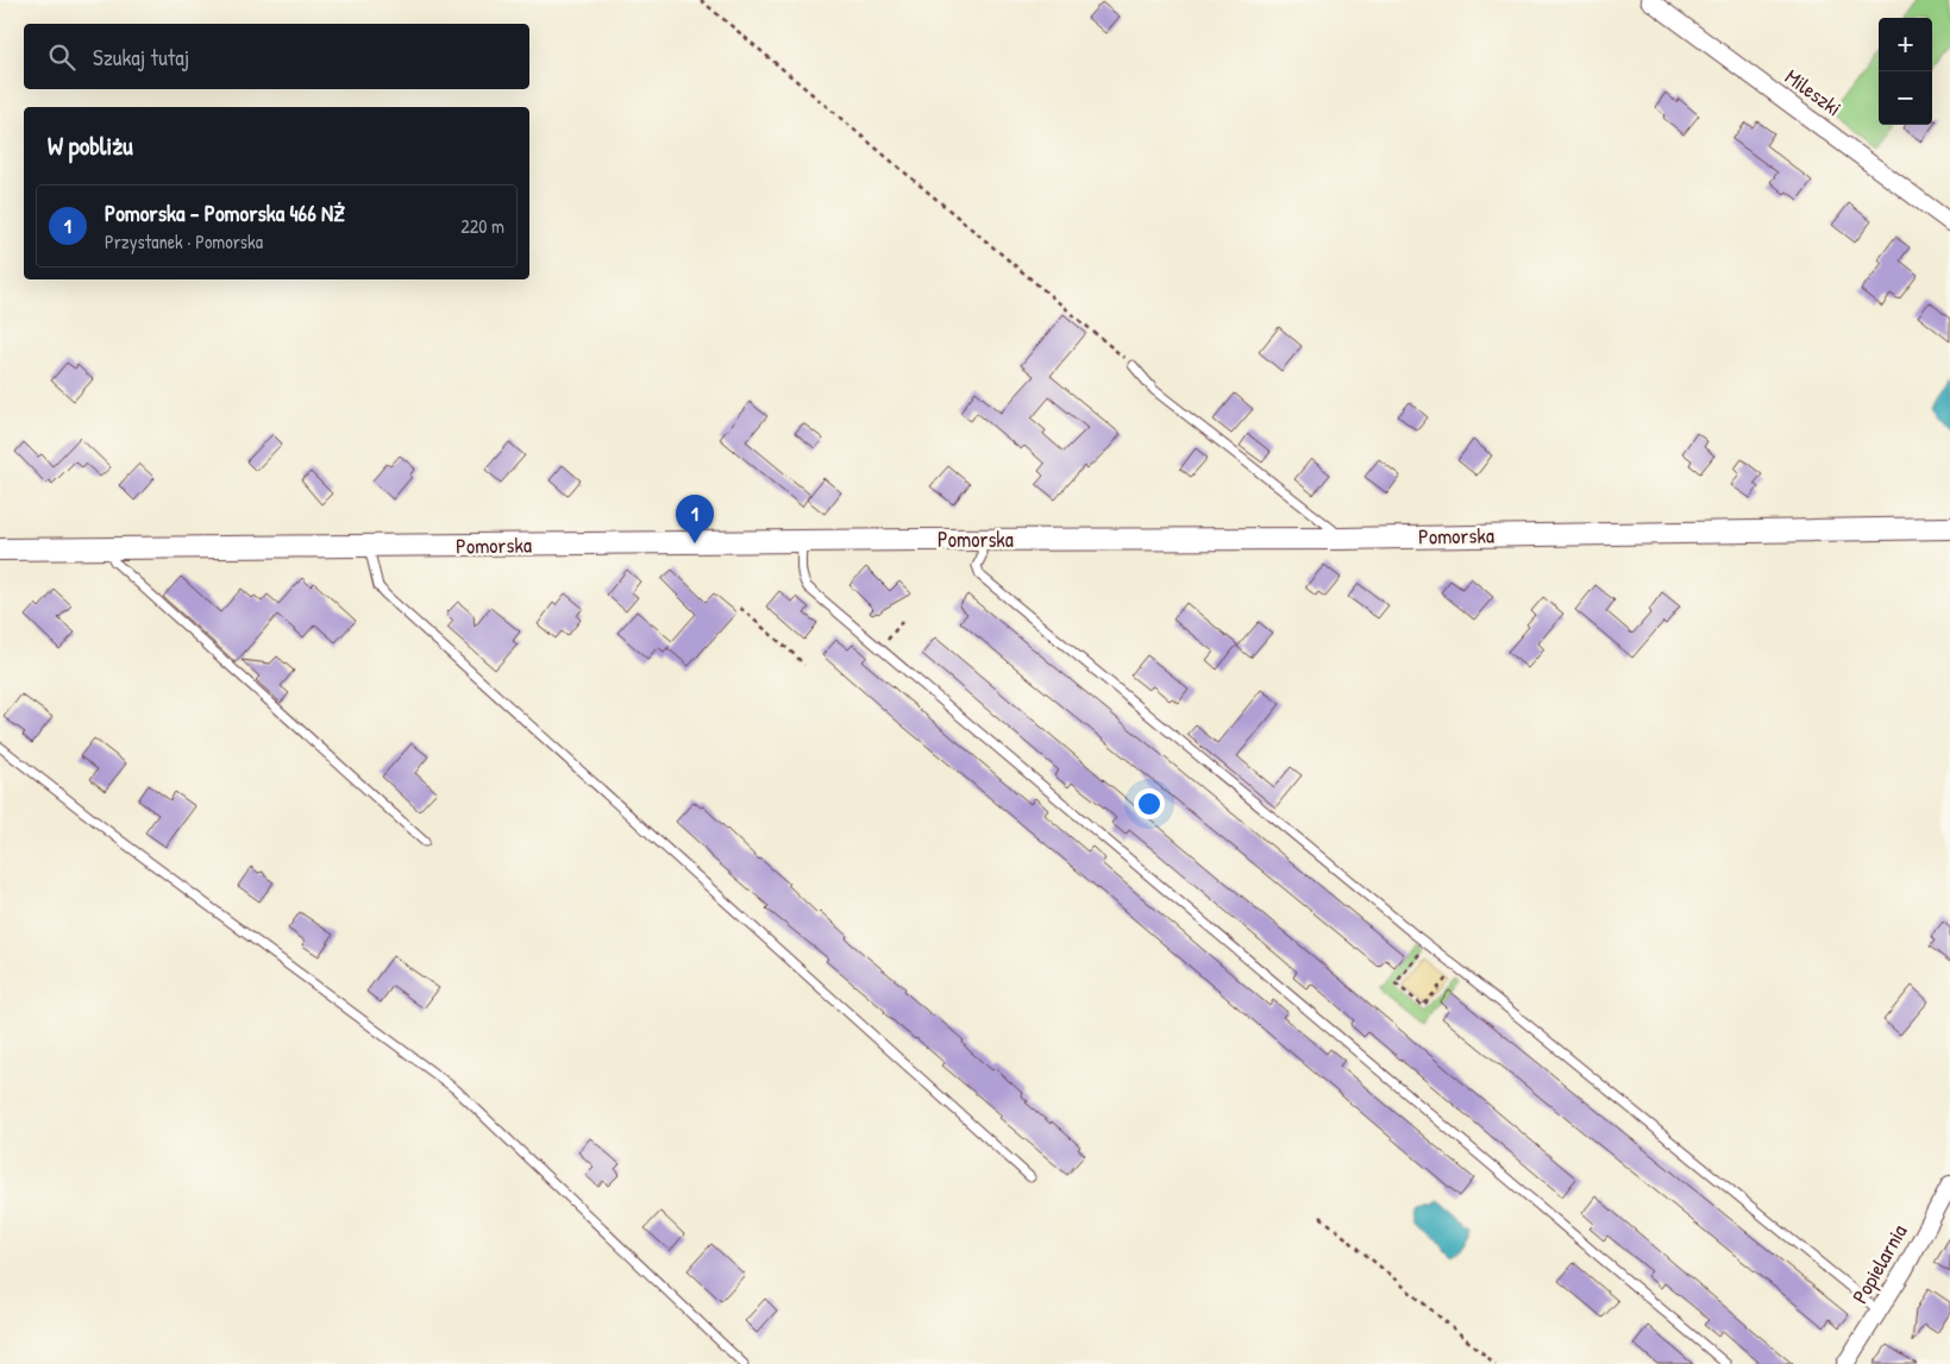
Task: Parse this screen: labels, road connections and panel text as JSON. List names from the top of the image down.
{
  "streets": {
    "street": ["Mileszki", "Pomorska", "Popielarnia"]
  },
  "page": {
    "map_buttons": ["+", "−"],
    "search": "Szukaj tutaj",
    "heading": "W pobliżu",
    "list": [
      {
        "mark": "1",
        "name": "Pomorska - Pomorska 466 NŻ",
        "note": "Przystanek · Pomorska",
        "value": "220 m"
      }
    ],
    "pins": "1"
  }
}
